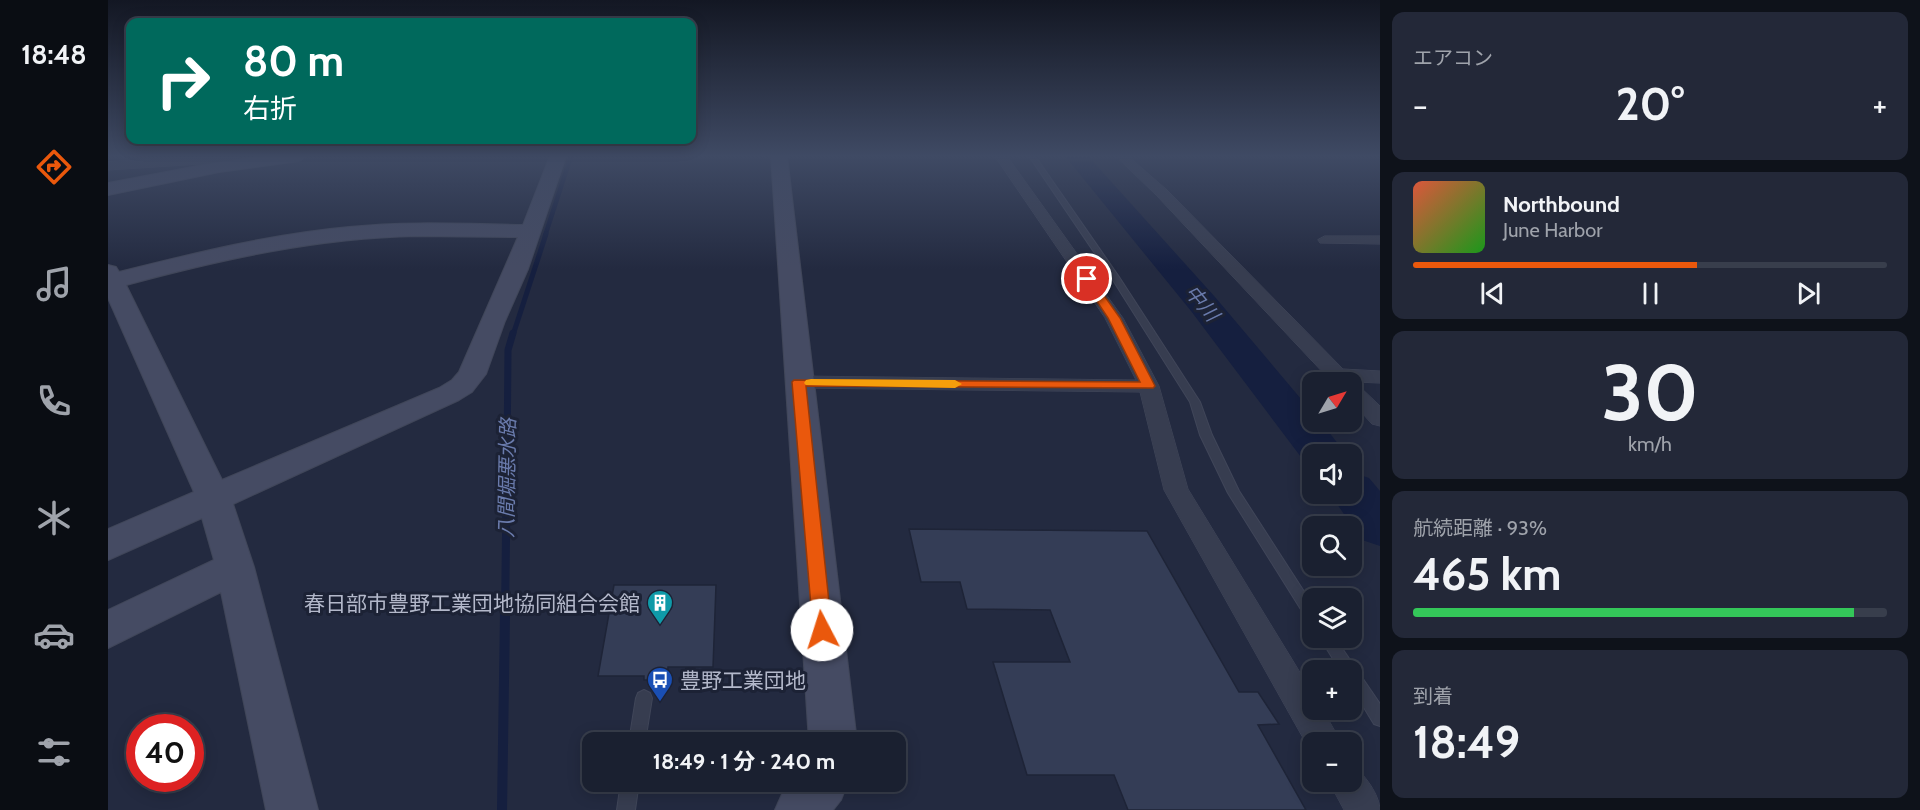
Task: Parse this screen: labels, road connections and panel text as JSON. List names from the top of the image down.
{
  "water": ["中川", "八間堀悪水路"],
  "places": {
    "building": ["春日部市豊野工業団地協同組合会館"],
    "bus stop": ["豊野工業団地"]
  },
  "north": "top right",
  "page": {
    "tabs": "18:48",
    "tile": [
      "エアコン",
      ["30", "km/h"],
      ["航続距離 · 93%", "465 km"],
      ["到着", "18:49"]
    ],
    "turn": ["80 m", "右折"],
    "heat": ["−", "20°", "+"],
    "song": ["Northbound", "June Harbor"],
    "map_buttons": ["+", "−"],
    "limit": "40",
    "trip": "18:49 · 1 分 · 240 m"
  }
}
